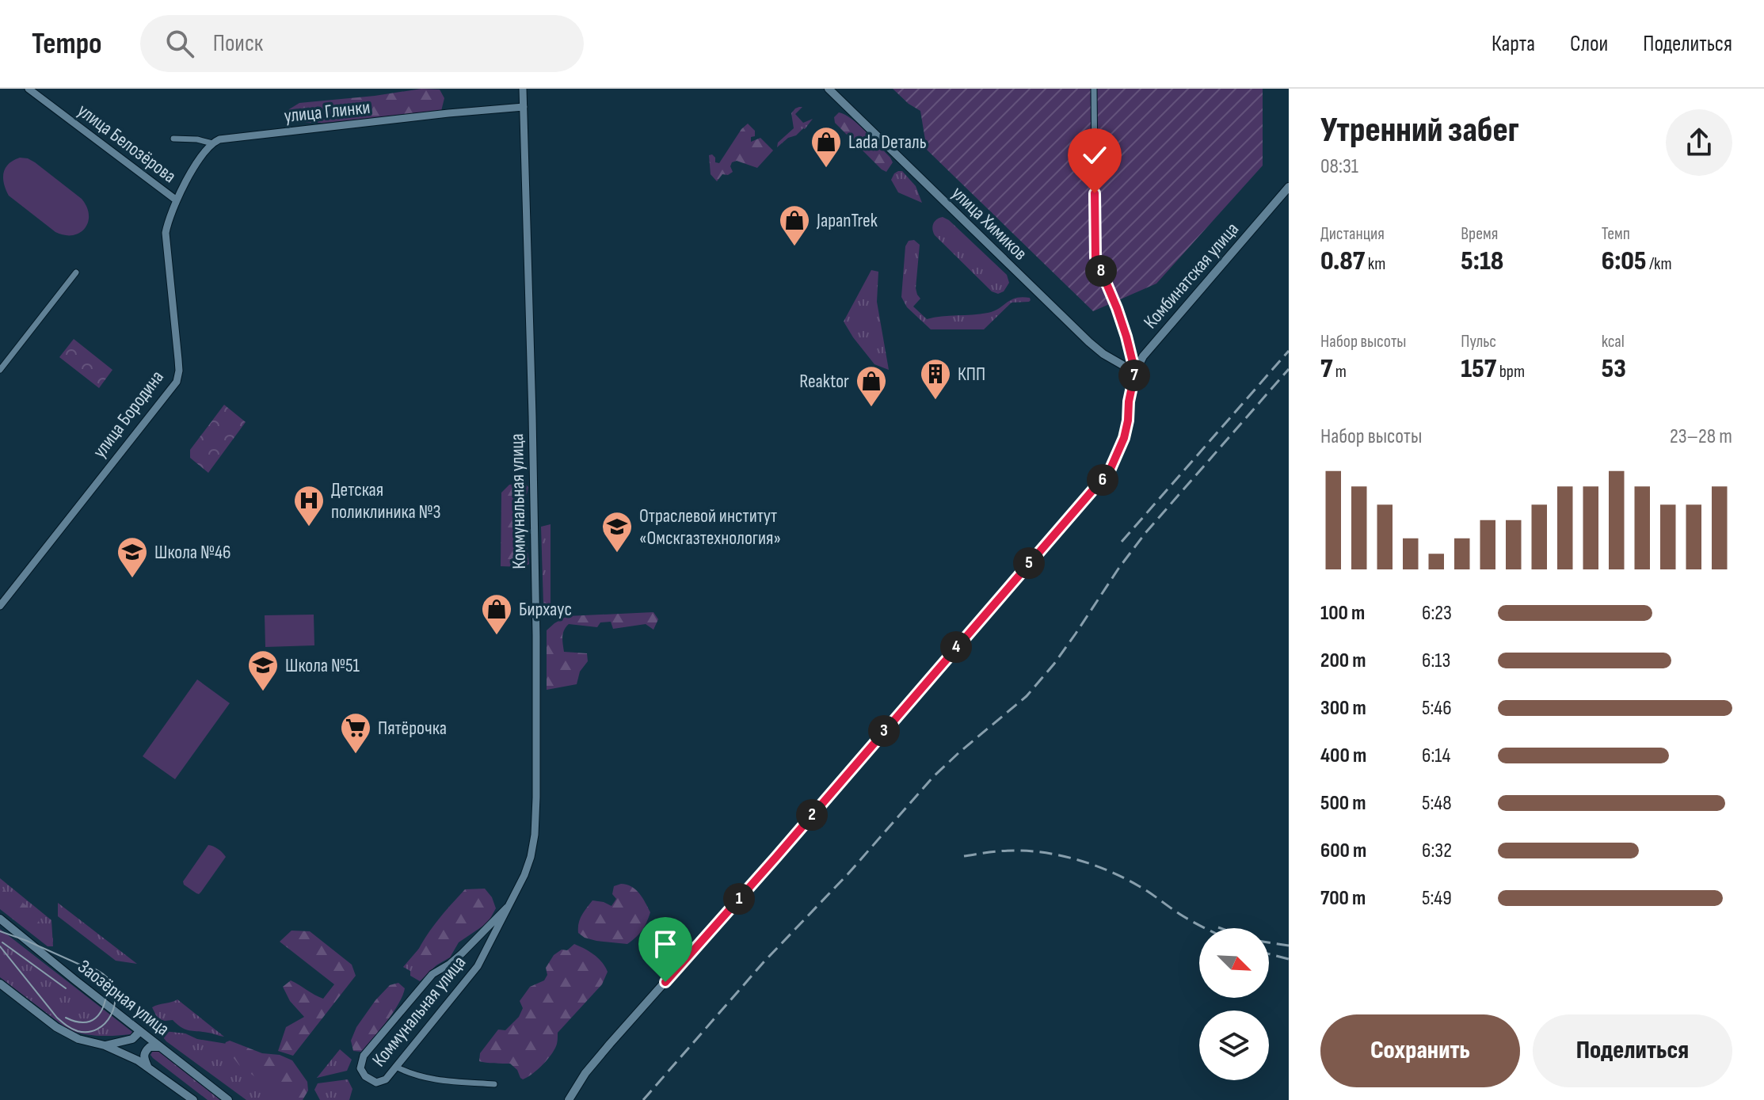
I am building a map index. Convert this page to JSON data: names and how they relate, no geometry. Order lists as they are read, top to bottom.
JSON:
{
  "streets": {
    "main road": ["улица Химиков", "Комбинатская улица", "Заозёрная улица"],
    "street": [
      "улица Глинки",
      "улица Белозёрова",
      "улица Бородина",
      "Коммунальная улица"
    ]
  },
  "crossings": [
    ["улица Глинки", "улица Бородина"],
    ["улица Глинки", "Коммунальная улица"],
    ["улица Белозёрова", "улица Бородина"],
    ["улица Химиков", "Комбинатская улица"]
  ],
  "places": {
    "shop": [
      "Lada Dеталь",
      "JapanTrek",
      "Reaktor",
      "Бирхаус"
    ],
    "building": ["КПП"],
    "hospital": ["Детская поликлиника №3"],
    "school or university": ["Отраслевой институт «Омскгазтехнология»", "Школа №46", "Школа №51"],
    "supermarket": ["Пятёрочка"]
  },
  "north": "bottom right",
  "page": {
    "header": "Tempo",
    "search": "Поиск",
    "nav": ["Карта", "Слои", "Поделиться"],
    "heading": ["Утренний забег", "08:31"],
    "stats": [
      ["Дистанция", "0.87 km"],
      ["Время", "5:18"],
      ["Темп", "6:05 /km"],
      ["Набор высоты", "7 m"],
      ["Пульс", "157 bpm"],
      ["kcal", "53"]
    ],
    "pins": [
      "8",
      "7",
      "6",
      "5",
      "4",
      "3",
      "2",
      "1"
    ],
    "chart": ["Набор высоты", "23–28 m"],
    "list": [
      {
        "name": "100 m",
        "note": "6:23"
      },
      {
        "name": "200 m",
        "note": "6:13"
      },
      {
        "name": "300 m",
        "note": "5:46"
      },
      {
        "name": "400 m",
        "note": "6:14"
      },
      {
        "name": "500 m",
        "note": "5:48"
      },
      {
        "name": "600 m",
        "note": "6:32"
      },
      {
        "name": "700 m",
        "note": "5:49"
      }
    ],
    "buttons": ["Сохранить", "Поделиться"]
  }
}
